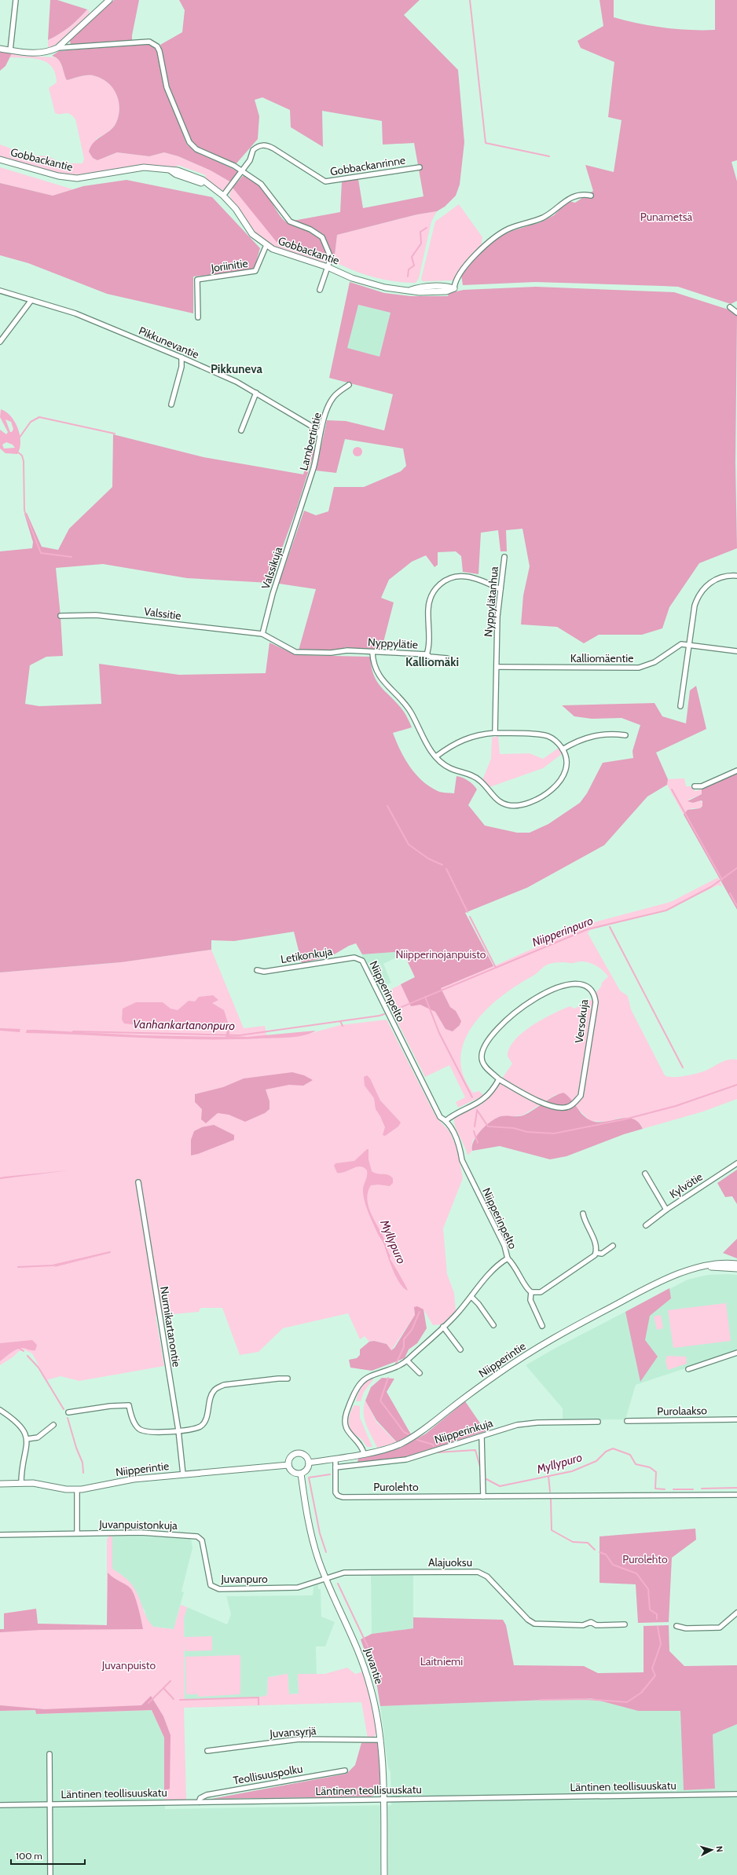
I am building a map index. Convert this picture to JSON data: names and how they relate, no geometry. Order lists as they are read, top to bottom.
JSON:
{
  "streets": {
    "street": [
      "Gobbackantie",
      "Gobbackanrinne",
      "Joriinitie",
      "Pikkunevantie",
      "Lambertintie",
      "Valssikuja",
      "Nyppylätanhua",
      "Valssitie",
      "Nyppylätie",
      "Kalliomäentie",
      "Letikonkuja",
      "Niipperinpelto",
      "Versokuja",
      "Kylvötie",
      "Nurmikartanontie",
      "Niipperintie",
      "Purolaakso",
      "Niipperinkuja",
      "Purolehto",
      "Juvanpuistonkuja",
      "Alajuoksu",
      "Juvanpuro",
      "Juvantie",
      "Juvansyrjä",
      "Teollisuuspolku",
      "Läntinen teollisuuskatu"
    ]
  },
  "crossings": [
    ["Gobbackantie", "Gobbackanrinne"],
    ["Gobbackantie", "Joriinitie"],
    ["Pikkunevantie", "Lambertintie"],
    ["Lambertintie", "Valssikuja"],
    ["Valssikuja", "Valssitie"],
    ["Valssikuja", "Nyppylätie"],
    ["Nyppylätanhua", "Nyppylätie"],
    ["Nyppylätanhua", "Kalliomäentie"],
    ["Valssitie", "Nyppylätie"],
    ["Letikonkuja", "Niipperinpelto"],
    ["Niipperinpelto", "Niipperintie"],
    ["Nurmikartanontie", "Niipperintie"],
    ["Niipperintie", "Purolehto"],
    ["Niipperintie", "Juvantie"],
    ["Niipperinkuja", "Purolehto"],
    ["Juvanpuistonkuja", "Juvanpuro"],
    ["Alajuoksu", "Juvanpuro"],
    ["Alajuoksu", "Juvantie"],
    ["Juvanpuro", "Juvantie"],
    ["Juvantie", "Juvansyrjä"],
    ["Juvantie", "Läntinen teollisuuskatu"],
    ["Teollisuuspolku", "Läntinen teollisuuskatu"]
  ],
  "districts": ["Pikkuneva", "Kalliomäki"],
  "water": ["Niipperinpuro", "Vanhankartanonpuro", "Myllypuro"],
  "parks": [
    "Punametsä",
    "Niipperinojanpuisto",
    "Purolehto",
    "Laitniemi",
    "Juvanpuisto"
  ],
  "scale_bar": "100 m",
  "north": "right"
}
